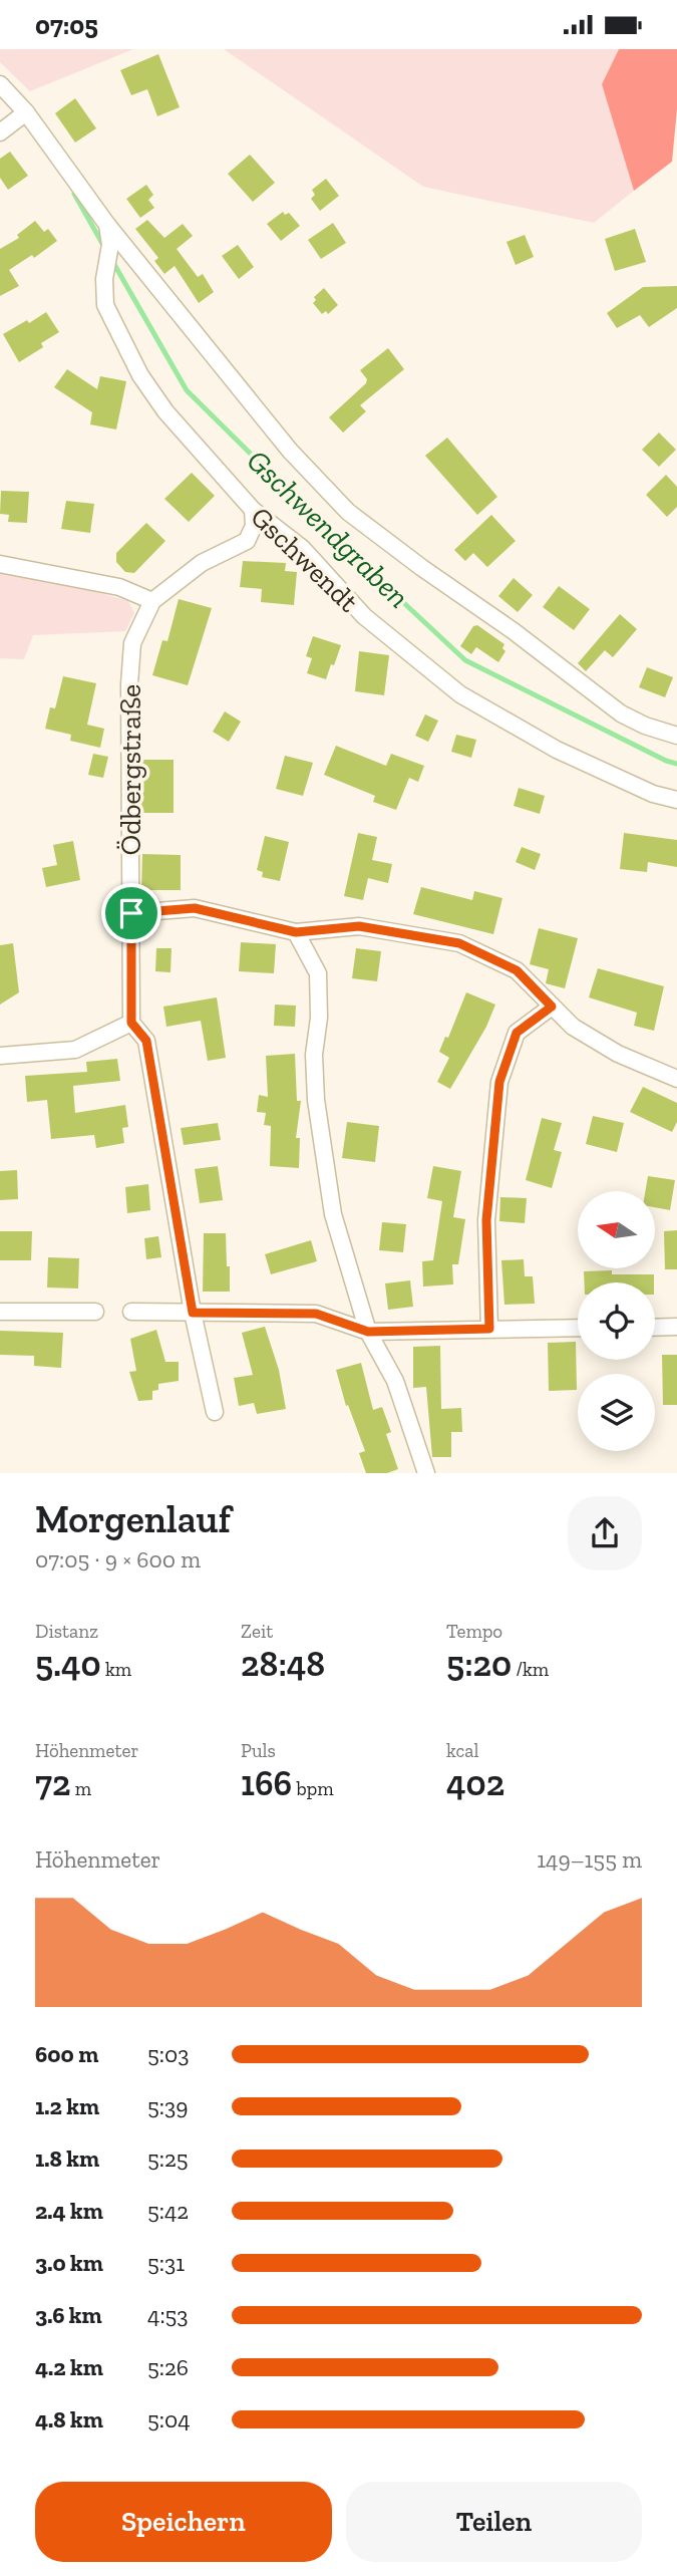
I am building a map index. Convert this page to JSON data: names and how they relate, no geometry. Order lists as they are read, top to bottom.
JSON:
{
  "streets": {
    "street": ["Gschwendt", "Ödbergstraße"]
  },
  "crossings": [
    ["Gschwendt", "Ödbergstraße"]
  ],
  "water": ["Gschwendgraben"],
  "north": "left",
  "page": {
    "status": "07:05",
    "heading": ["Morgenlauf", "07:05 · 9 × 600 m"],
    "stats": [
      ["Distanz", "5.40 km"],
      ["Zeit", "28:48"],
      ["Tempo", "5:20 /km"],
      ["Höhenmeter", "72 m"],
      ["Puls", "166 bpm"],
      ["kcal", "402"]
    ],
    "chart": ["Höhenmeter", "149–155 m"],
    "list": [
      {
        "name": "600 m",
        "note": "5:03"
      },
      {
        "name": "1.2 km",
        "note": "5:39"
      },
      {
        "name": "1.8 km",
        "note": "5:25"
      },
      {
        "name": "2.4 km",
        "note": "5:42"
      },
      {
        "name": "3.0 km",
        "note": "5:31"
      },
      {
        "name": "3.6 km",
        "note": "4:53"
      },
      {
        "name": "4.2 km",
        "note": "5:26"
      },
      {
        "name": "4.8 km",
        "note": "5:04"
      }
    ],
    "buttons": ["Speichern", "Teilen"]
  }
}
